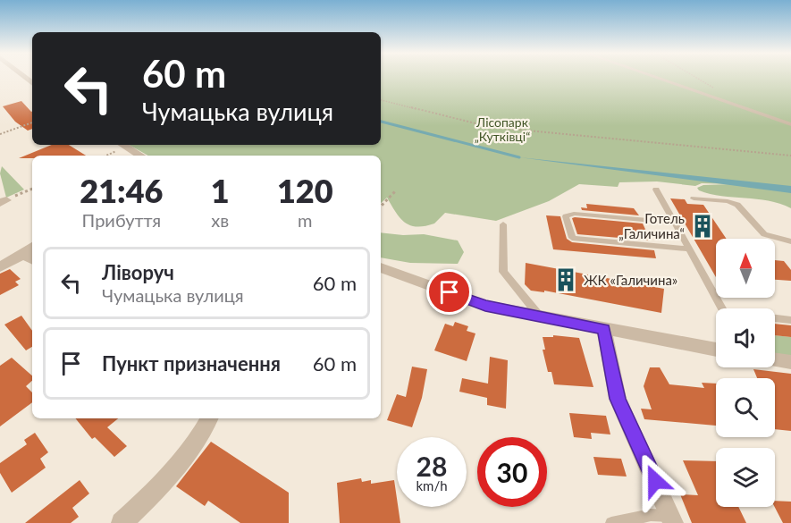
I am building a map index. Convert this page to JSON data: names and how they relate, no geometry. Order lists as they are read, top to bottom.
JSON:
{
  "parks": ["Лісопарк „Кутківці“"],
  "places": {
    "building": ["Готель „Галичина“", "ЖК «Галичина»"]
  },
  "north": "top",
  "page": {
    "turn": ["60 m", "Чумацька вулиця"],
    "eta": [
      "21:46",
      "Прибуття",
      "1",
      "хв",
      "120",
      "m"
    ],
    "list": [
      {
        "name": "Ліворуч",
        "note": "Чумацька вулиця",
        "value": "60 m"
      },
      {
        "name": "Пункт призначення",
        "value": "60 m"
      }
    ],
    "speed": "28 km/h",
    "limit": "30"
  }
}
